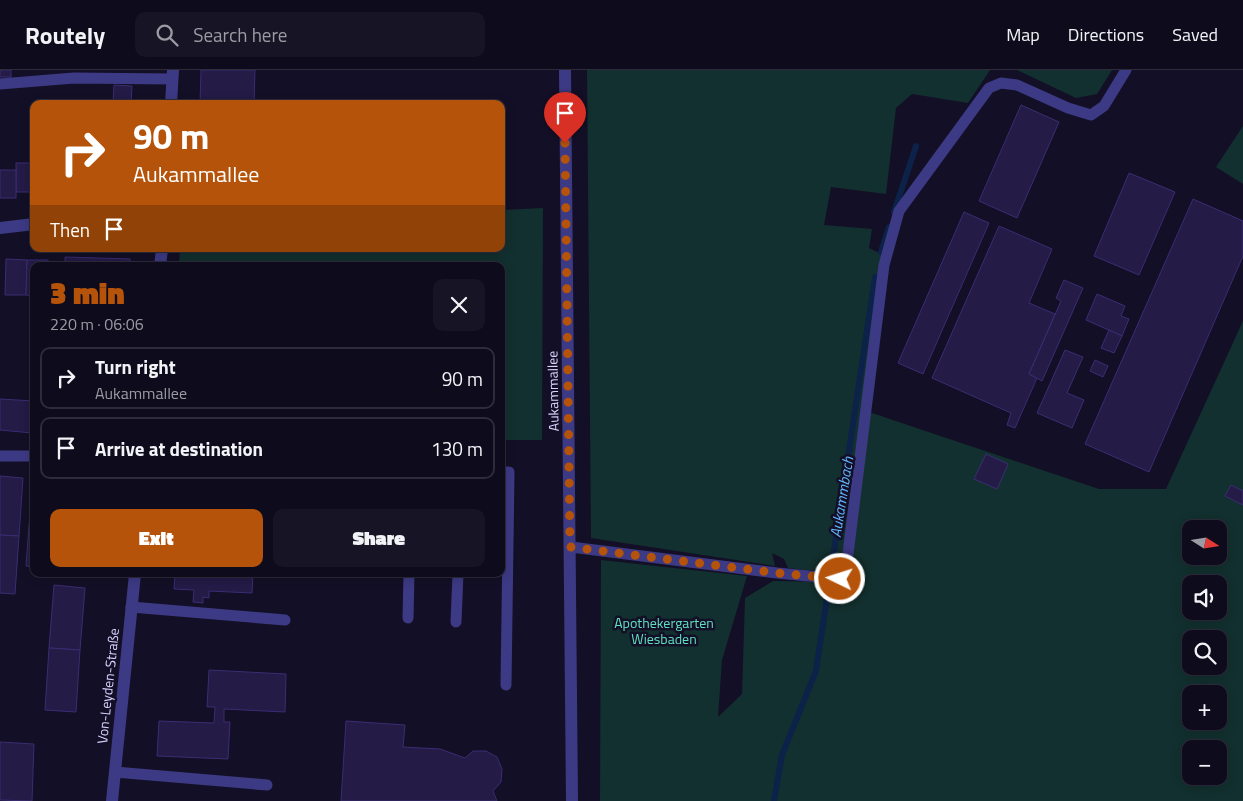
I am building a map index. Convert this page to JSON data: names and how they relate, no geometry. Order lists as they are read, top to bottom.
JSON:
{
  "streets": {
    "street": ["Aukammallee", "Von-Leyden-Straße"]
  },
  "water": ["Aukammbach"],
  "parks": ["Apothekergarten Wiesbaden"],
  "north": "right",
  "page": {
    "header": "Routely",
    "search": "Search here",
    "nav": ["Map", "Directions", "Saved"],
    "turn": ["90 m", "Aukammallee"],
    "then": "Then",
    "heading": ["3 min", "220 m · 06:06"],
    "list": [
      {
        "name": "Turn right",
        "note": "Aukammallee",
        "value": "90 m"
      },
      {
        "name": "Arrive at destination",
        "value": "130 m"
      }
    ],
    "buttons": ["Exit", "Share"],
    "map_buttons": ["+", "−"]
  }
}
